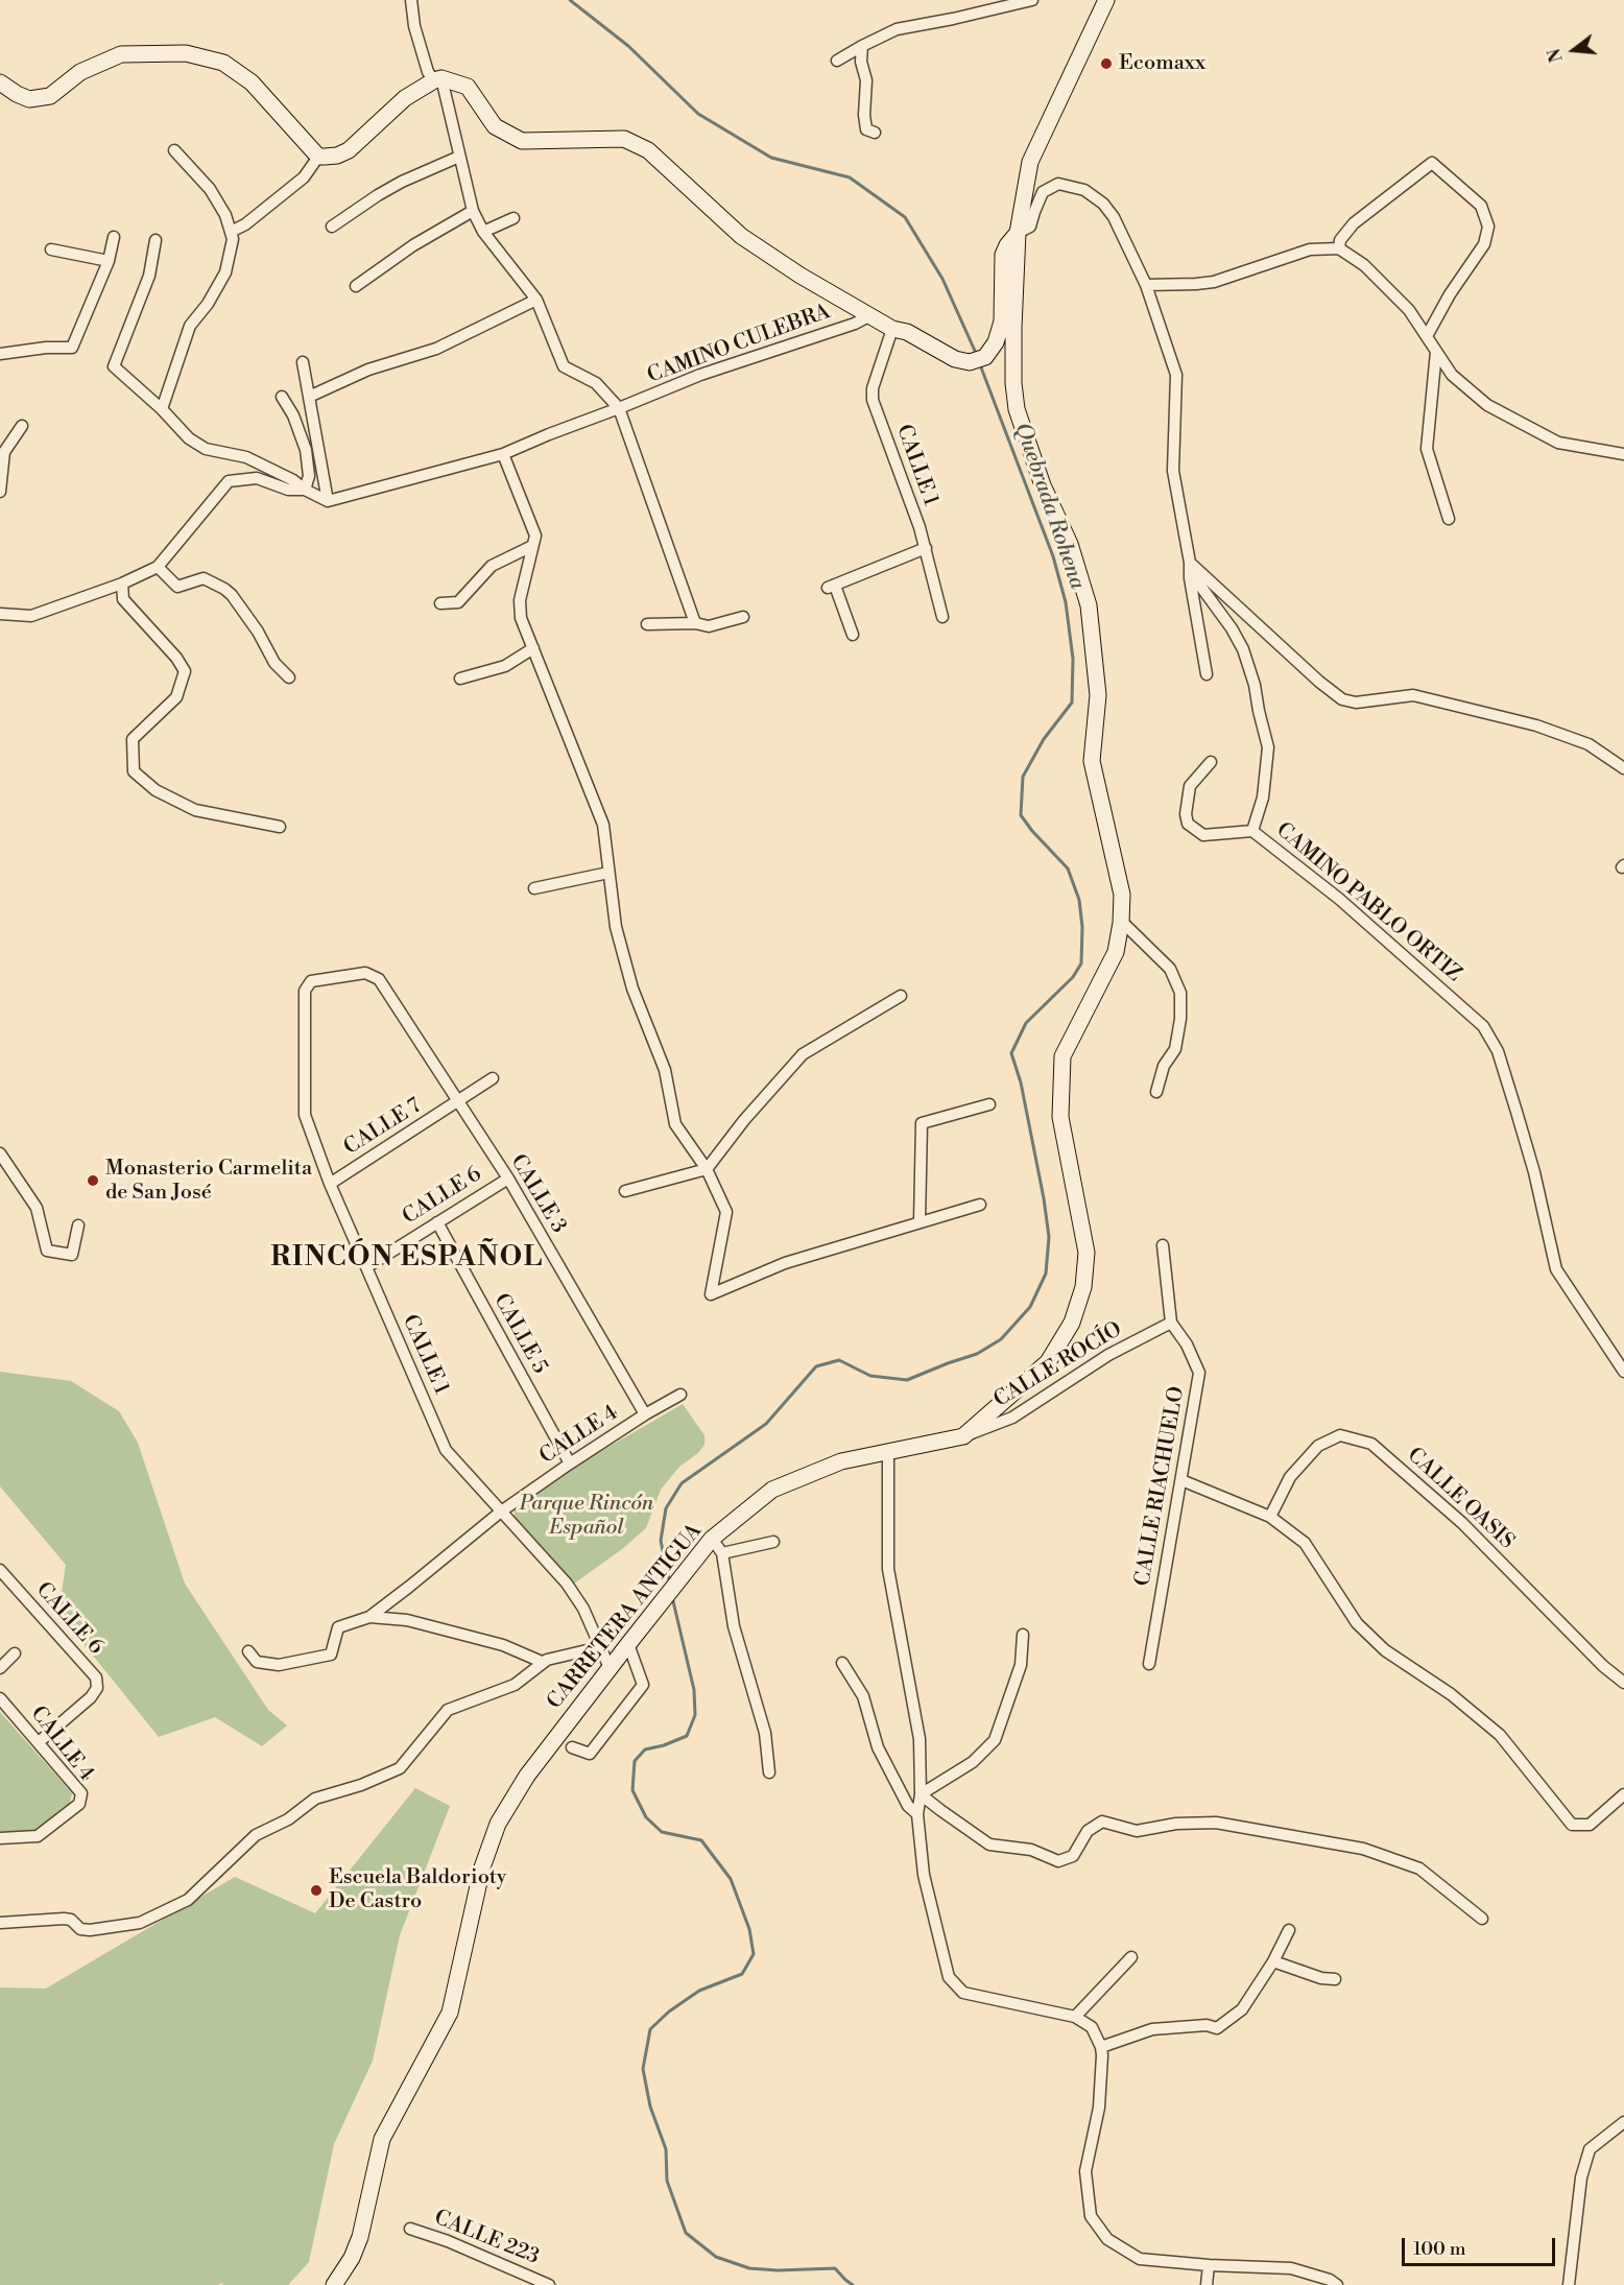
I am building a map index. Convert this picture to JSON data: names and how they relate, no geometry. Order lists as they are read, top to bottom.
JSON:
{
  "streets": {
    "street": [
      "CAMINO CULEBRA",
      "CALLE 1",
      "CAMINO PABLO ORTIZ",
      "CALLE 7",
      "CALLE 3",
      "CALLE 6",
      "CALLE 5",
      "CALLE ROCÍO",
      "CALLE 4",
      "CALLE RIACHUELO",
      "CALLE OASIS",
      "CARRETERA ANTIGUA",
      "CALLE 223"
    ]
  },
  "crossings": [
    ["CALLE 1", "CALLE 7"],
    ["CALLE 1", "CALLE 3"],
    ["CALLE 1", "CALLE 6"],
    ["CALLE 1", "CALLE 4"],
    ["CALLE 1", "CARRETERA ANTIGUA"],
    ["CALLE 7", "CALLE 3"],
    ["CALLE 3", "CALLE 6"],
    ["CALLE 3", "CALLE 4"],
    ["CALLE 6", "CALLE 5"],
    ["CALLE 6", "CALLE 4"],
    ["CALLE 5", "CALLE 4"],
    ["CALLE ROCÍO", "CALLE RIACHUELO"],
    ["CALLE ROCÍO", "CARRETERA ANTIGUA"]
  ],
  "districts": ["RINCÓN ESPAÑOL"],
  "water": ["Quebrada Rohena"],
  "parks": ["Parque Rincón Español"],
  "places": ["Ecomaxx", "Monasterio Carmelita de San José", "Escuela Baldorioty De Castro"],
  "scale_bar": "100 m",
  "north": "left"
}
